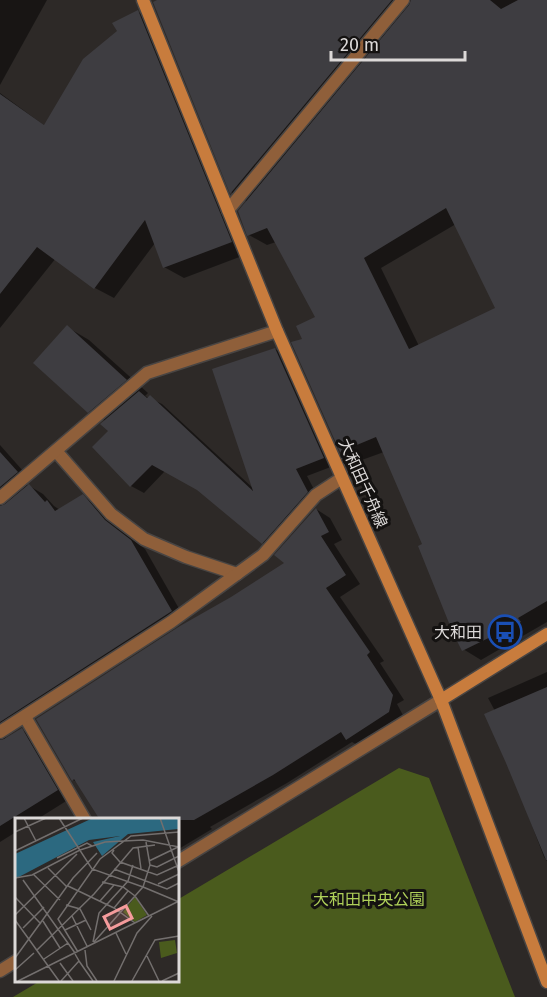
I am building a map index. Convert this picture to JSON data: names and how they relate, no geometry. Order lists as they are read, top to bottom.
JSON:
{
  "streets": {
    "main road": ["大和田千舟線"]
  },
  "parks": ["大和田中央公園"],
  "places": {
    "bus stop": ["大和田"]
  },
  "scale_bar": "20 m"
}
